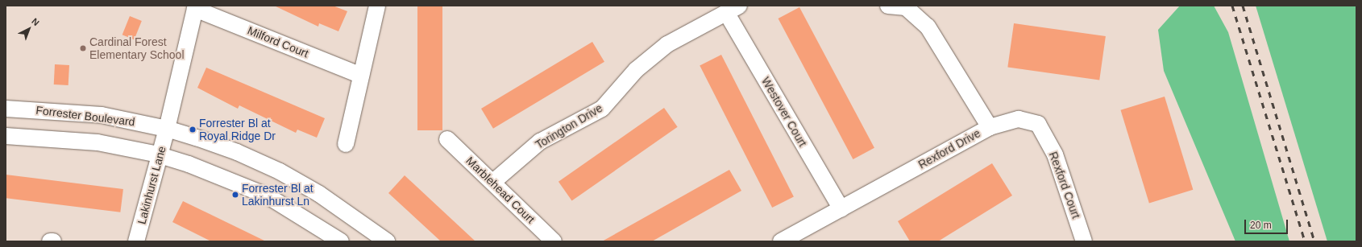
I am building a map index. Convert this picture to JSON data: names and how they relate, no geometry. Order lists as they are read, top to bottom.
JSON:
{
  "streets": {
    "street": [
      "Milford Court",
      "Westover Court",
      "Forrester Boulevard",
      "Torington Drive",
      "Rexford Drive",
      "Lakinhurst Lane",
      "Rexford Court",
      "Marblehead Court"
    ]
  },
  "crossings": [
    ["Milford Court", "Lakinhurst Lane"],
    ["Westover Court", "Torington Drive"],
    ["Westover Court", "Rexford Drive"],
    ["Forrester Boulevard", "Lakinhurst Lane"],
    ["Torington Drive", "Marblehead Court"],
    ["Rexford Drive", "Rexford Court"]
  ],
  "places": ["Cardinal Forest Elementary School", "Forrester Bl at Royal Ridge Dr", "Forrester Bl at Lakinhurst Ln"],
  "scale_bar": "20 m",
  "north": "top right"
}
